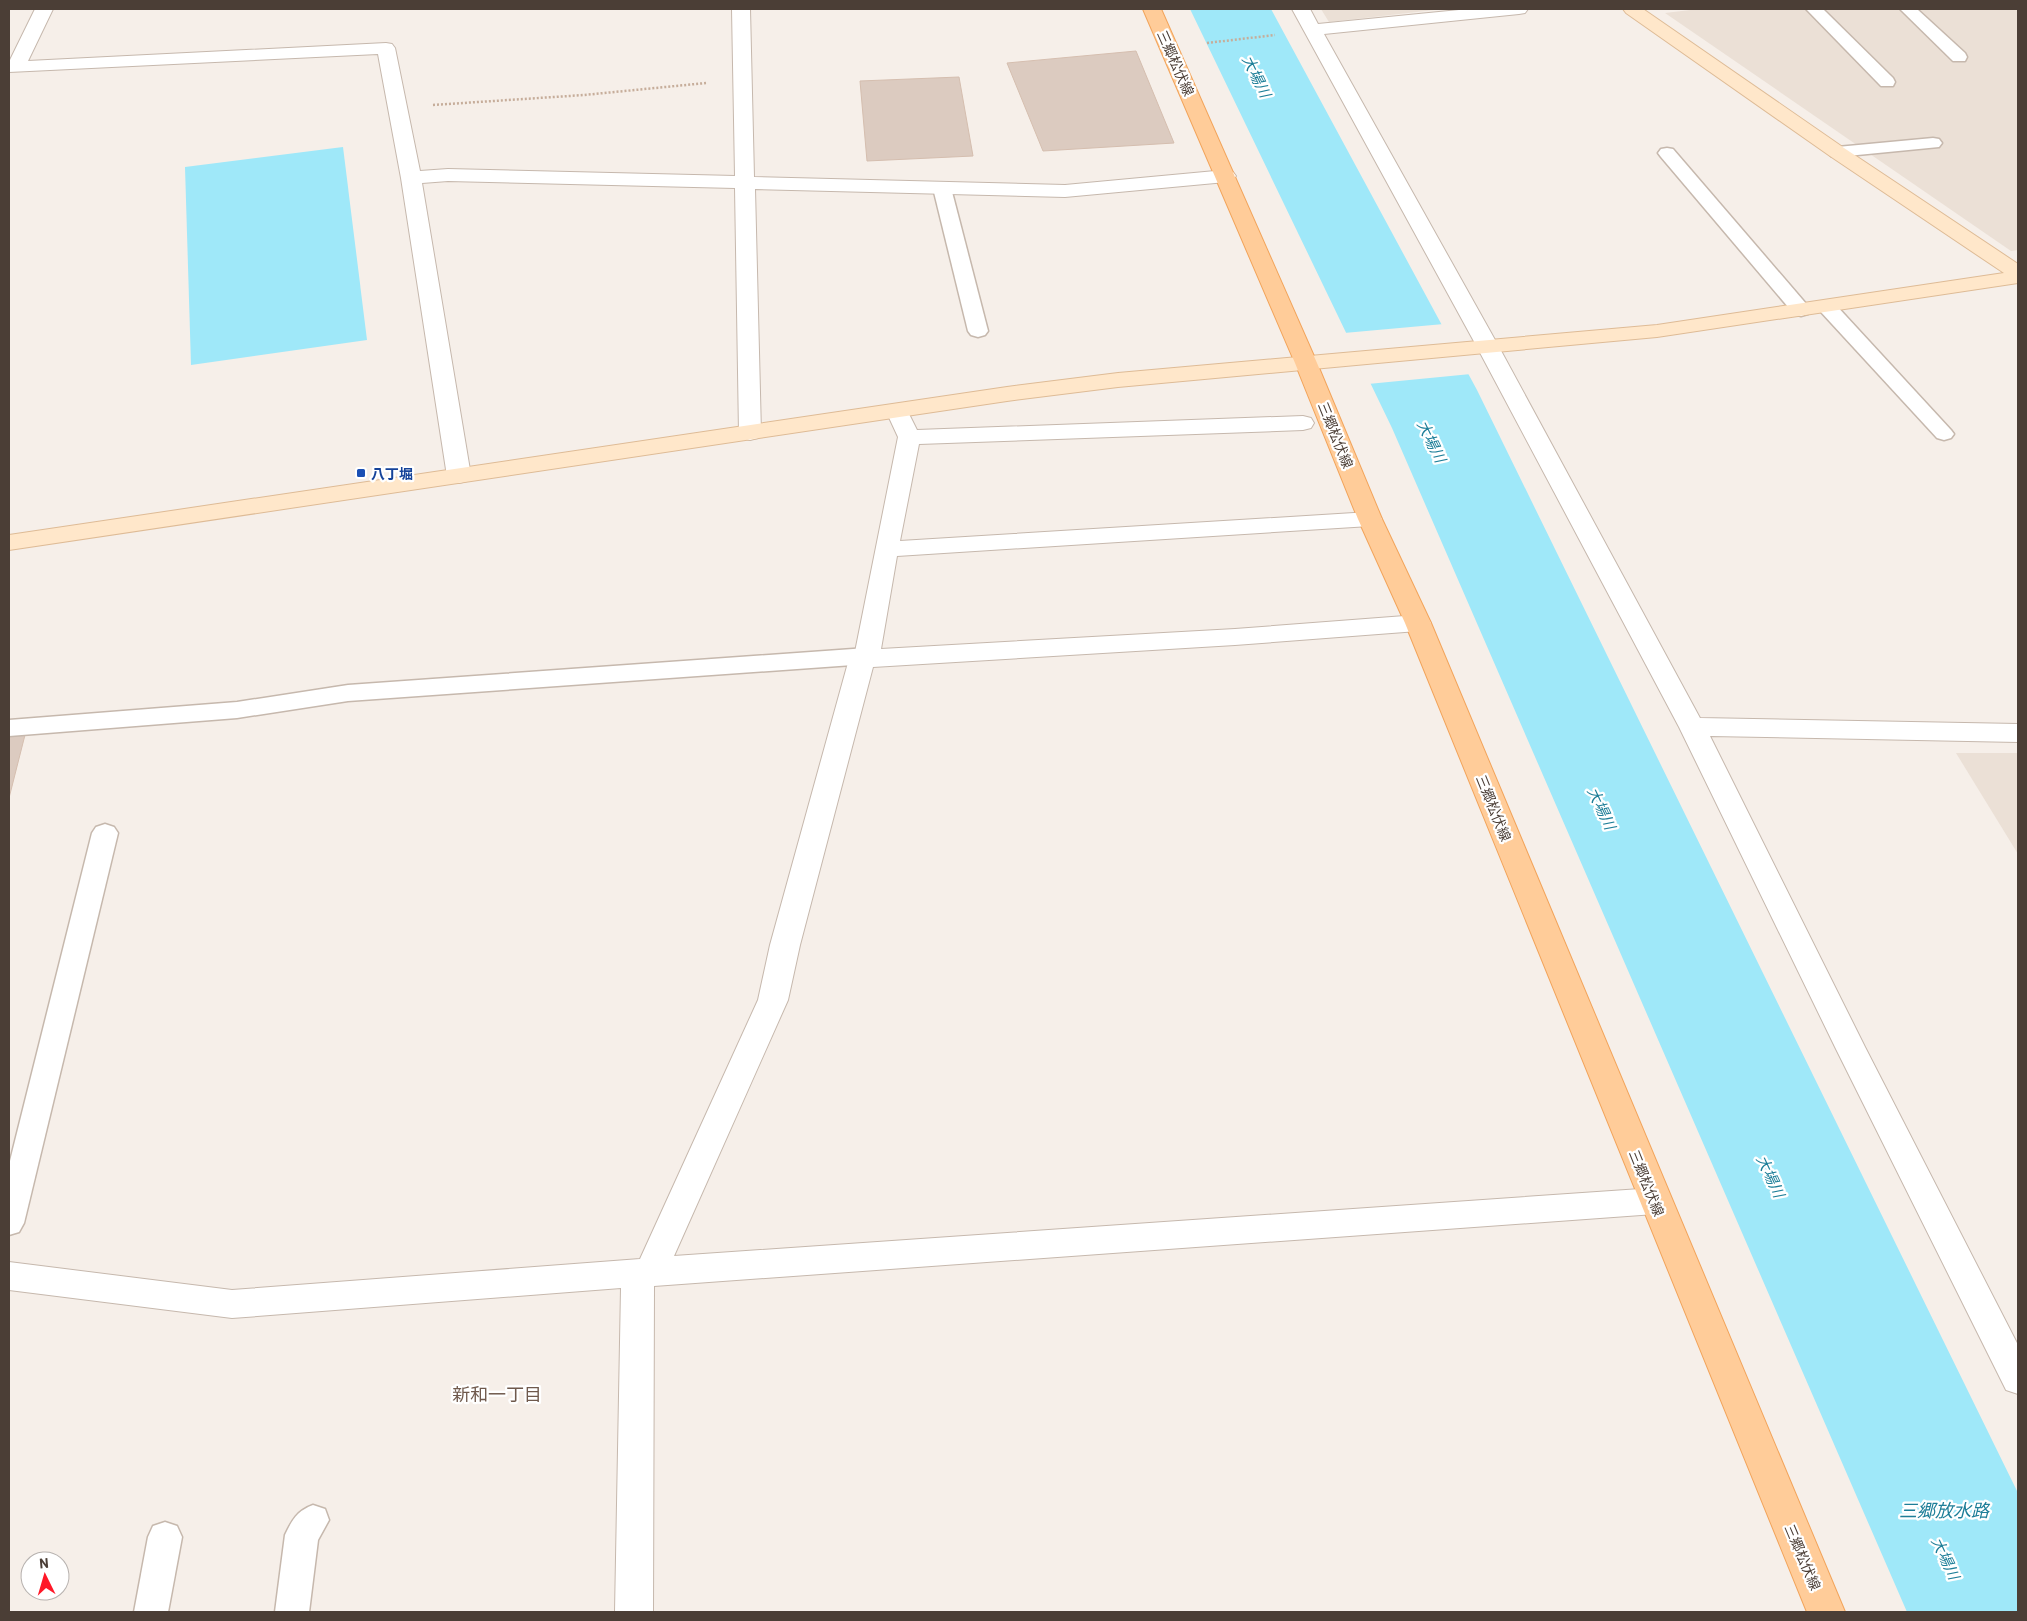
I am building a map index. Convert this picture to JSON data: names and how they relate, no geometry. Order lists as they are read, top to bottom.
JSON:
{
  "streets": {
    "main road": ["三郷松伏線"]
  },
  "districts": ["新和一丁目"],
  "water": ["大場川", "三郷放水路"],
  "places": {
    "transit": ["八丁堀"]
  },
  "north": "top"
}
